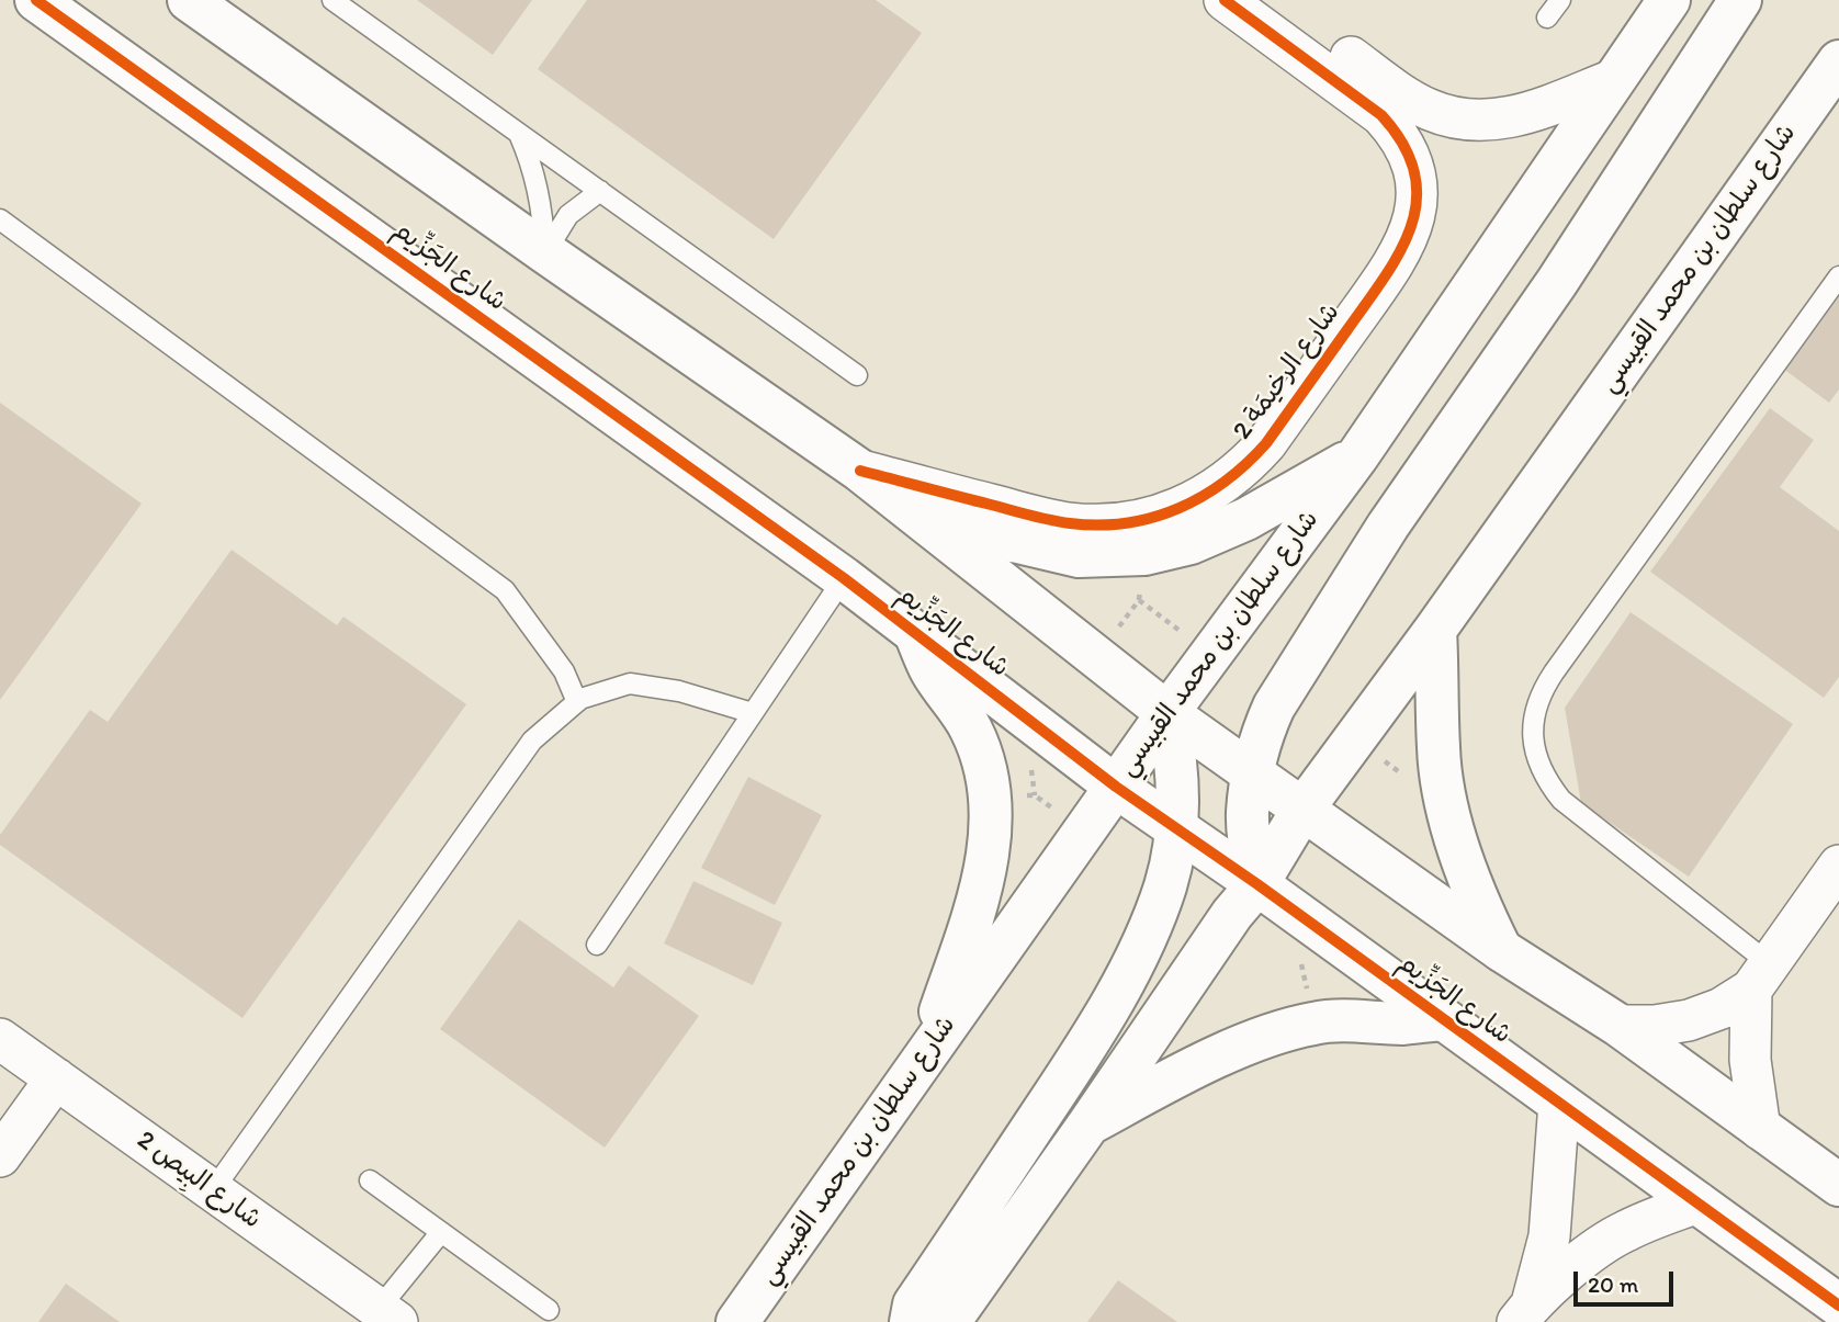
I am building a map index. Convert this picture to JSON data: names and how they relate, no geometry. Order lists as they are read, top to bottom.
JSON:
{
  "streets": {
    "main road": ["شارع سلطان بن محمد القبيسي", "شارع الجَزِّيم"],
    "street": ["شارع الرخيمَة 2", "شارع البِيص 2"]
  },
  "crossings": [
    ["شارع سلطان بن محمد القبيسي", "شارع الجَزِّيم"]
  ],
  "scale_bar": "20 m"
}
